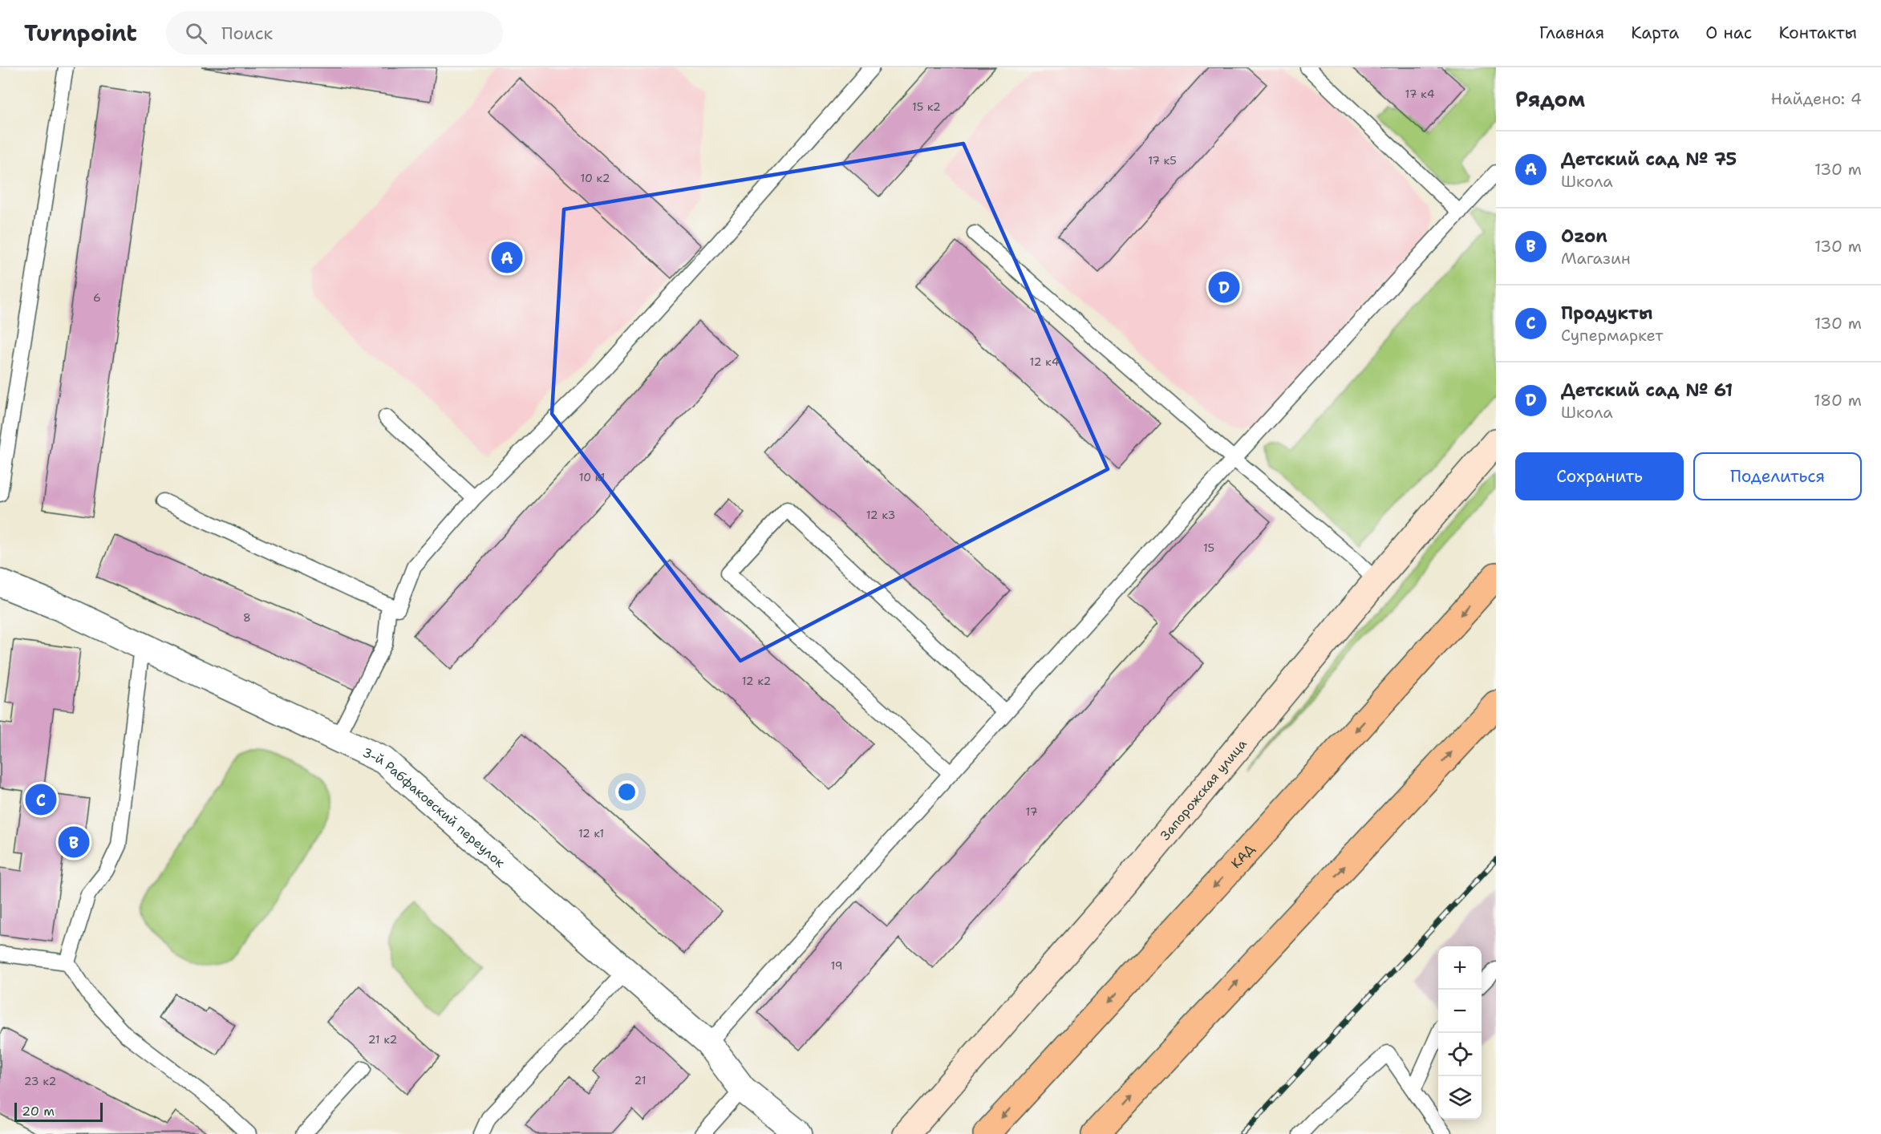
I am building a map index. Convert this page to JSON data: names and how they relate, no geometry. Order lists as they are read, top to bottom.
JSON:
{
  "streets": {
    "highway": ["КАД"],
    "street": ["Запорожская улица", "3-й Рабфаковский переулок"]
  },
  "house_numbers": [
    "17 к4",
    "15 к2",
    "17 к5",
    "10 к2",
    "6",
    "12 к4",
    "10 к1",
    "12 к3",
    "15",
    "8",
    "12 к2",
    "17",
    "12 к1",
    "19",
    "21 к2",
    "21",
    "23 к2"
  ],
  "scale_bar": "20 m",
  "page": {
    "header": "Turnpoint",
    "search": "Поиск",
    "nav": [
      "Главная",
      "Карта",
      "О нас",
      "Контакты"
    ],
    "heading": ["Рядом", "Найдено: 4"],
    "list": [
      {
        "mark": "A",
        "name": "Детский сад № 75",
        "note": "Школа",
        "value": "130 m"
      },
      {
        "mark": "B",
        "name": "Ozon",
        "note": "Магазин",
        "value": "130 m"
      },
      {
        "mark": "C",
        "name": "Продукты",
        "note": "Супермаркет",
        "value": "130 m"
      },
      {
        "mark": "D",
        "name": "Детский сад № 61",
        "note": "Школа",
        "value": "180 m"
      }
    ],
    "pins": [
      "A",
      "D",
      "C",
      "B"
    ],
    "buttons": ["Сохранить", "Поделиться"],
    "map_buttons": ["+", "−"],
    "scale": "20 m"
  }
}
